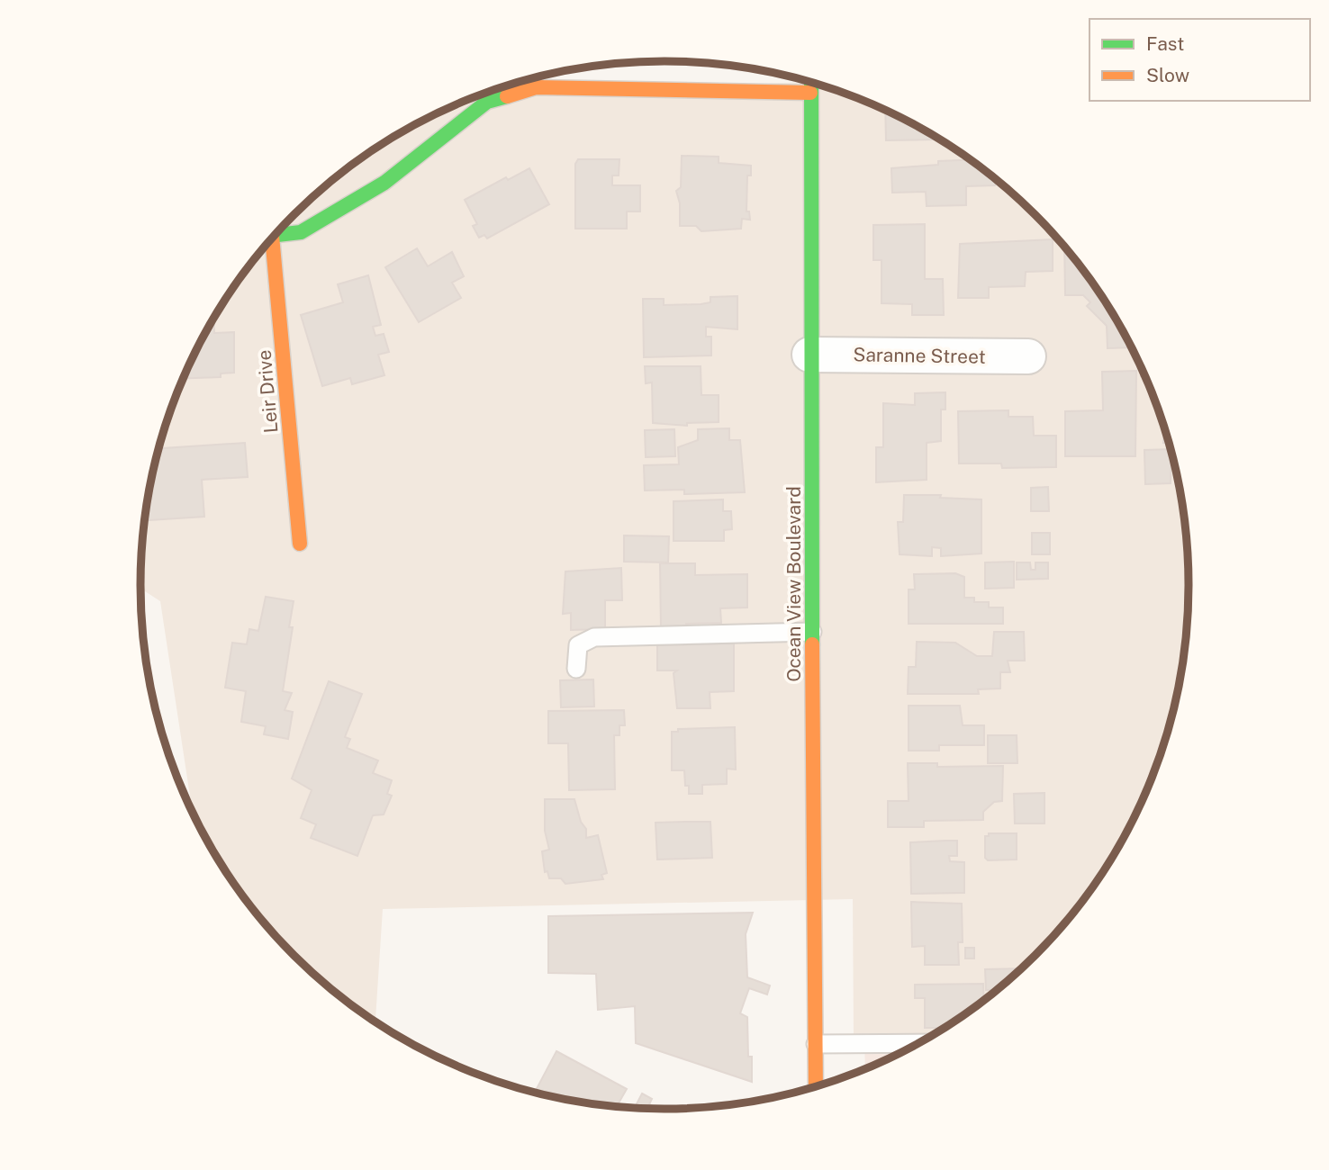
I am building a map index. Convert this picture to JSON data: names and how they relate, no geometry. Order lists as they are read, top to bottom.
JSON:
{
  "streets": {
    "street": ["Saranne Street", "Leir Drive", "Ocean View Boulevard"]
  },
  "crossings": [
    ["Saranne Street", "Ocean View Boulevard"]
  ],
  "legend": ["Fast", "Slow"]
}
